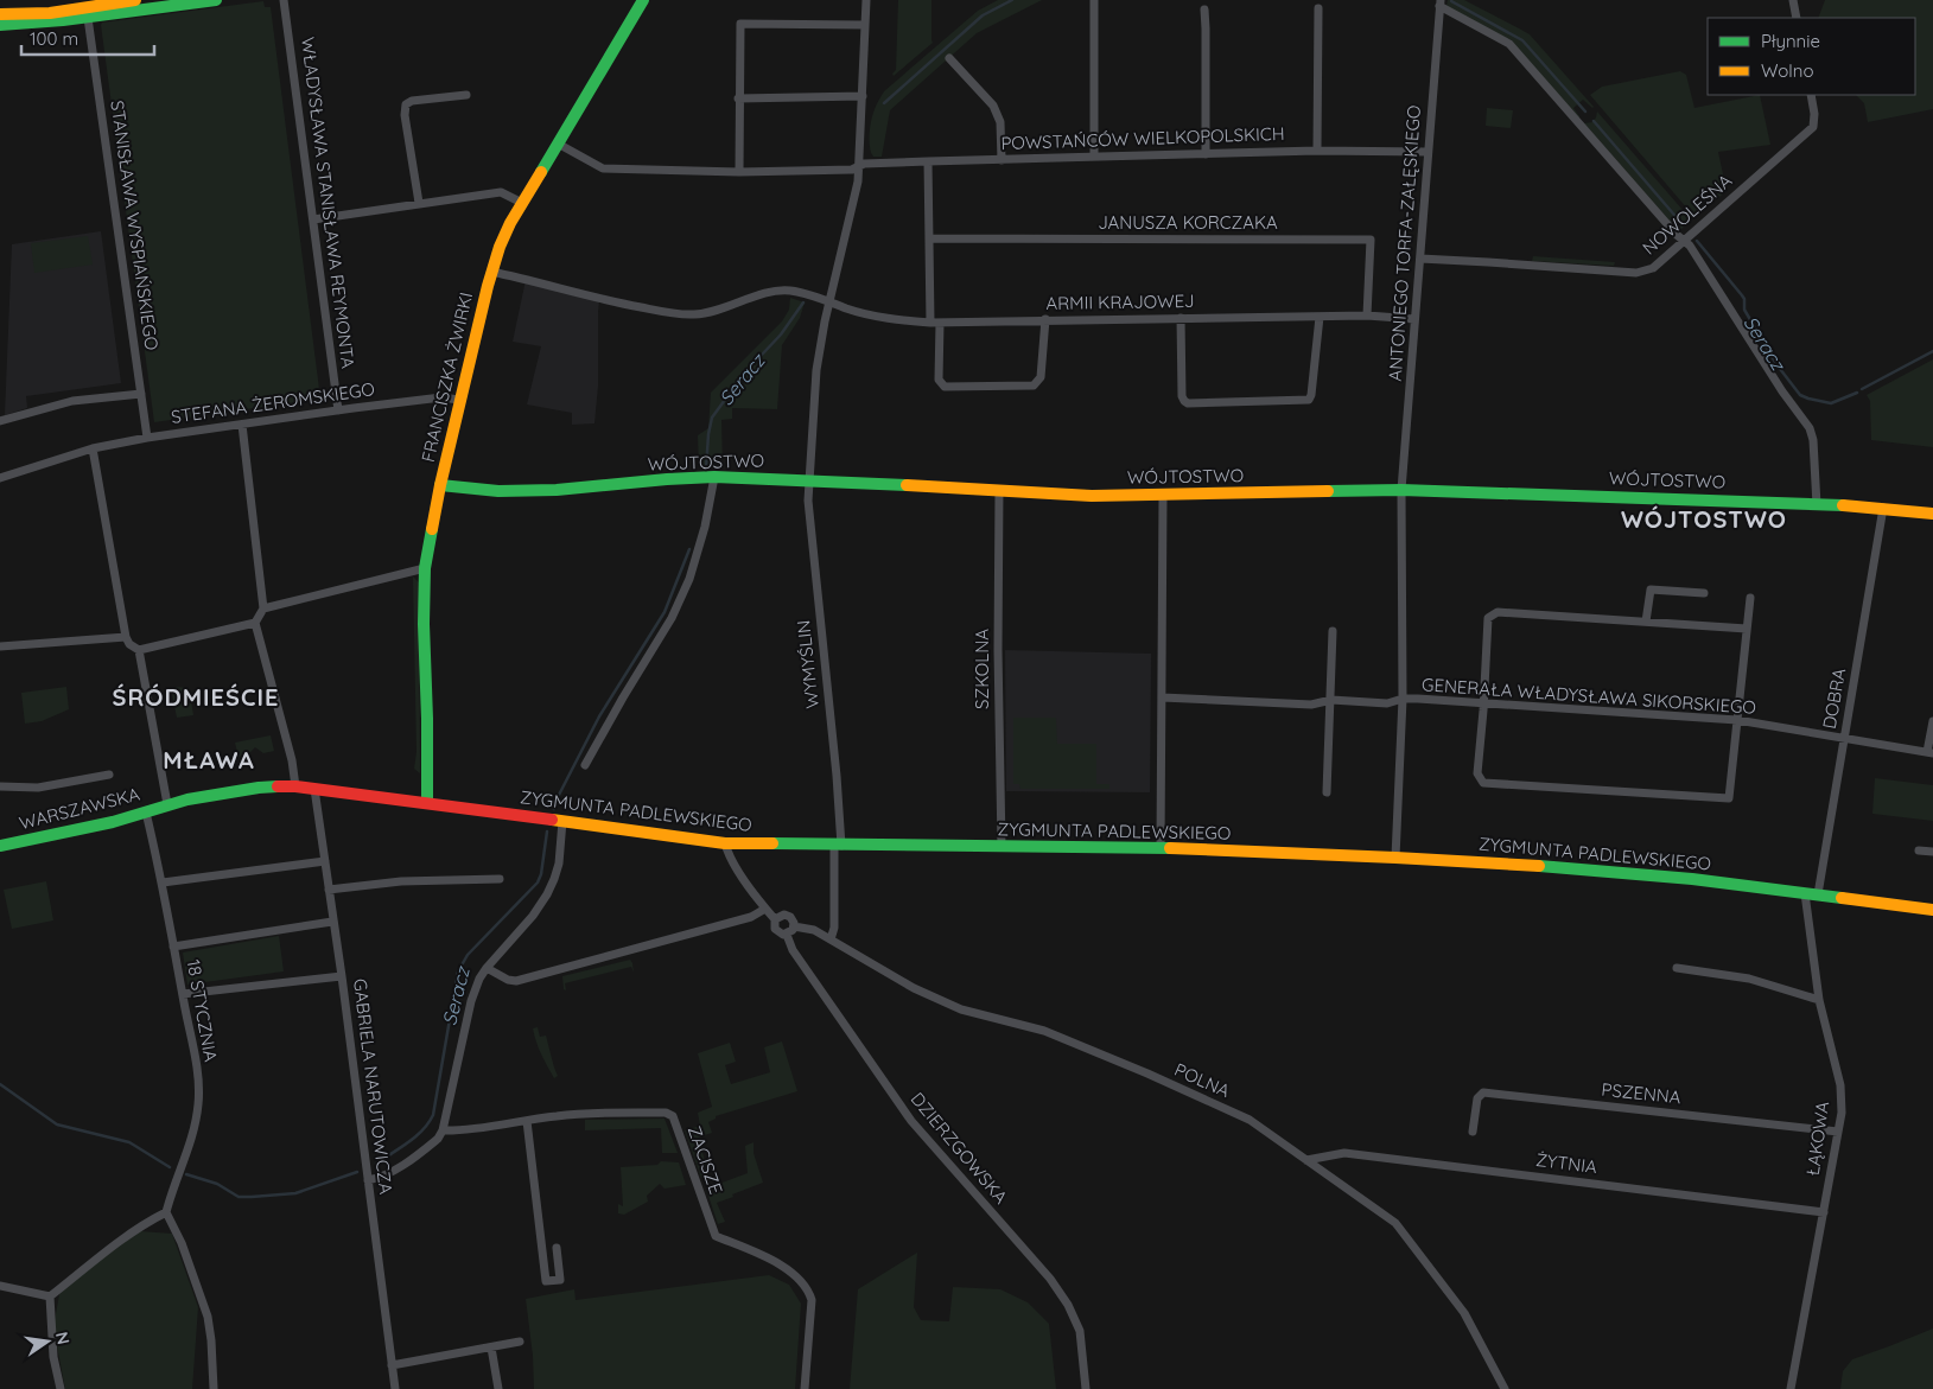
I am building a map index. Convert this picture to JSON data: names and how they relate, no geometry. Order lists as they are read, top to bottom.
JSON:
{
  "streets": {
    "street": [
      "POWSTAŃCÓW WIELKOPOLSKICH",
      "WŁADYSŁAWA STANISŁAWA REYMONTA",
      "NOWOLEŚNA",
      "JANUSZA KORCZAKA",
      "STANISŁAWA WYSPIAŃSKIEGO",
      "ANTONIEGO TORFA-ZAŁĘSKIEGO",
      "ARMII KRAJOWEJ",
      "FRANCISZKA ŻWIRKI",
      "STEFANA ŻEROMSKIEGO",
      "WÓJTOSTWO",
      "WYMYŚLIN",
      "SZKOLNA",
      "GENERAŁA WŁADYSŁAWA SIKORSKIEGO",
      "DOBRA",
      "WARSZAWSKA",
      "ZYGMUNTA PADLEWSKIEGO",
      "18 STYCZNIA",
      "POLNA",
      "GABRIELA NARUTOWICZA",
      "PSZENNA",
      "ŁĄKOWA",
      "DZIERZGOWSKA",
      "ZACISZE",
      "ŻYTNIA"
    ]
  },
  "crossings": [
    ["POWSTAŃCÓW WIELKOPOLSKICH", "ANTONIEGO TORFA-ZAŁĘSKIEGO"],
    ["POWSTAŃCÓW WIELKOPOLSKICH", "FRANCISZKA ŻWIRKI"],
    ["POWSTAŃCÓW WIELKOPOLSKICH", "WYMYŚLIN"],
    ["WŁADYSŁAWA STANISŁAWA REYMONTA", "STEFANA ŻEROMSKIEGO"],
    ["NOWOLEŚNA", "ANTONIEGO TORFA-ZAŁĘSKIEGO"],
    ["JANUSZA KORCZAKA", "ARMII KRAJOWEJ"],
    ["STANISŁAWA WYSPIAŃSKIEGO", "STEFANA ŻEROMSKIEGO"],
    ["ANTONIEGO TORFA-ZAŁĘSKIEGO", "ARMII KRAJOWEJ"],
    ["ANTONIEGO TORFA-ZAŁĘSKIEGO", "WÓJTOSTWO"],
    ["ANTONIEGO TORFA-ZAŁĘSKIEGO", "GENERAŁA WŁADYSŁAWA SIKORSKIEGO"],
    ["ANTONIEGO TORFA-ZAŁĘSKIEGO", "ZYGMUNTA PADLEWSKIEGO"],
    ["ARMII KRAJOWEJ", "FRANCISZKA ŻWIRKI"],
    ["ARMII KRAJOWEJ", "WYMYŚLIN"],
    ["FRANCISZKA ŻWIRKI", "STEFANA ŻEROMSKIEGO"],
    ["FRANCISZKA ŻWIRKI", "WÓJTOSTWO"],
    ["FRANCISZKA ŻWIRKI", "ZYGMUNTA PADLEWSKIEGO"],
    ["WÓJTOSTWO", "WYMYŚLIN"],
    ["WÓJTOSTWO", "SZKOLNA"],
    ["WÓJTOSTWO", "DOBRA"],
    ["WYMYŚLIN", "ZYGMUNTA PADLEWSKIEGO"],
    ["WYMYŚLIN", "POLNA"],
    ["SZKOLNA", "ZYGMUNTA PADLEWSKIEGO"],
    ["GENERAŁA WŁADYSŁAWA SIKORSKIEGO", "DOBRA"],
    ["DOBRA", "ZYGMUNTA PADLEWSKIEGO"],
    ["DOBRA", "ŁĄKOWA"],
    ["WARSZAWSKA", "ZYGMUNTA PADLEWSKIEGO"],
    ["WARSZAWSKA", "18 STYCZNIA"],
    ["ZYGMUNTA PADLEWSKIEGO", "GABRIELA NARUTOWICZA"],
    ["ZYGMUNTA PADLEWSKIEGO", "ŁĄKOWA"],
    ["ZYGMUNTA PADLEWSKIEGO", "DZIERZGOWSKA"],
    ["POLNA", "DZIERZGOWSKA"],
    ["POLNA", "ŻYTNIA"],
    ["PSZENNA", "ŁĄKOWA"],
    ["ŁĄKOWA", "ŻYTNIA"]
  ],
  "districts": ["WÓJTOSTWO", "ŚRÓDMIEŚCIE", "MŁAWA"],
  "water": ["Seracz"],
  "legend": ["Płynnie", "Wolno"],
  "scale_bar": "100 m",
  "north": "right"
}
